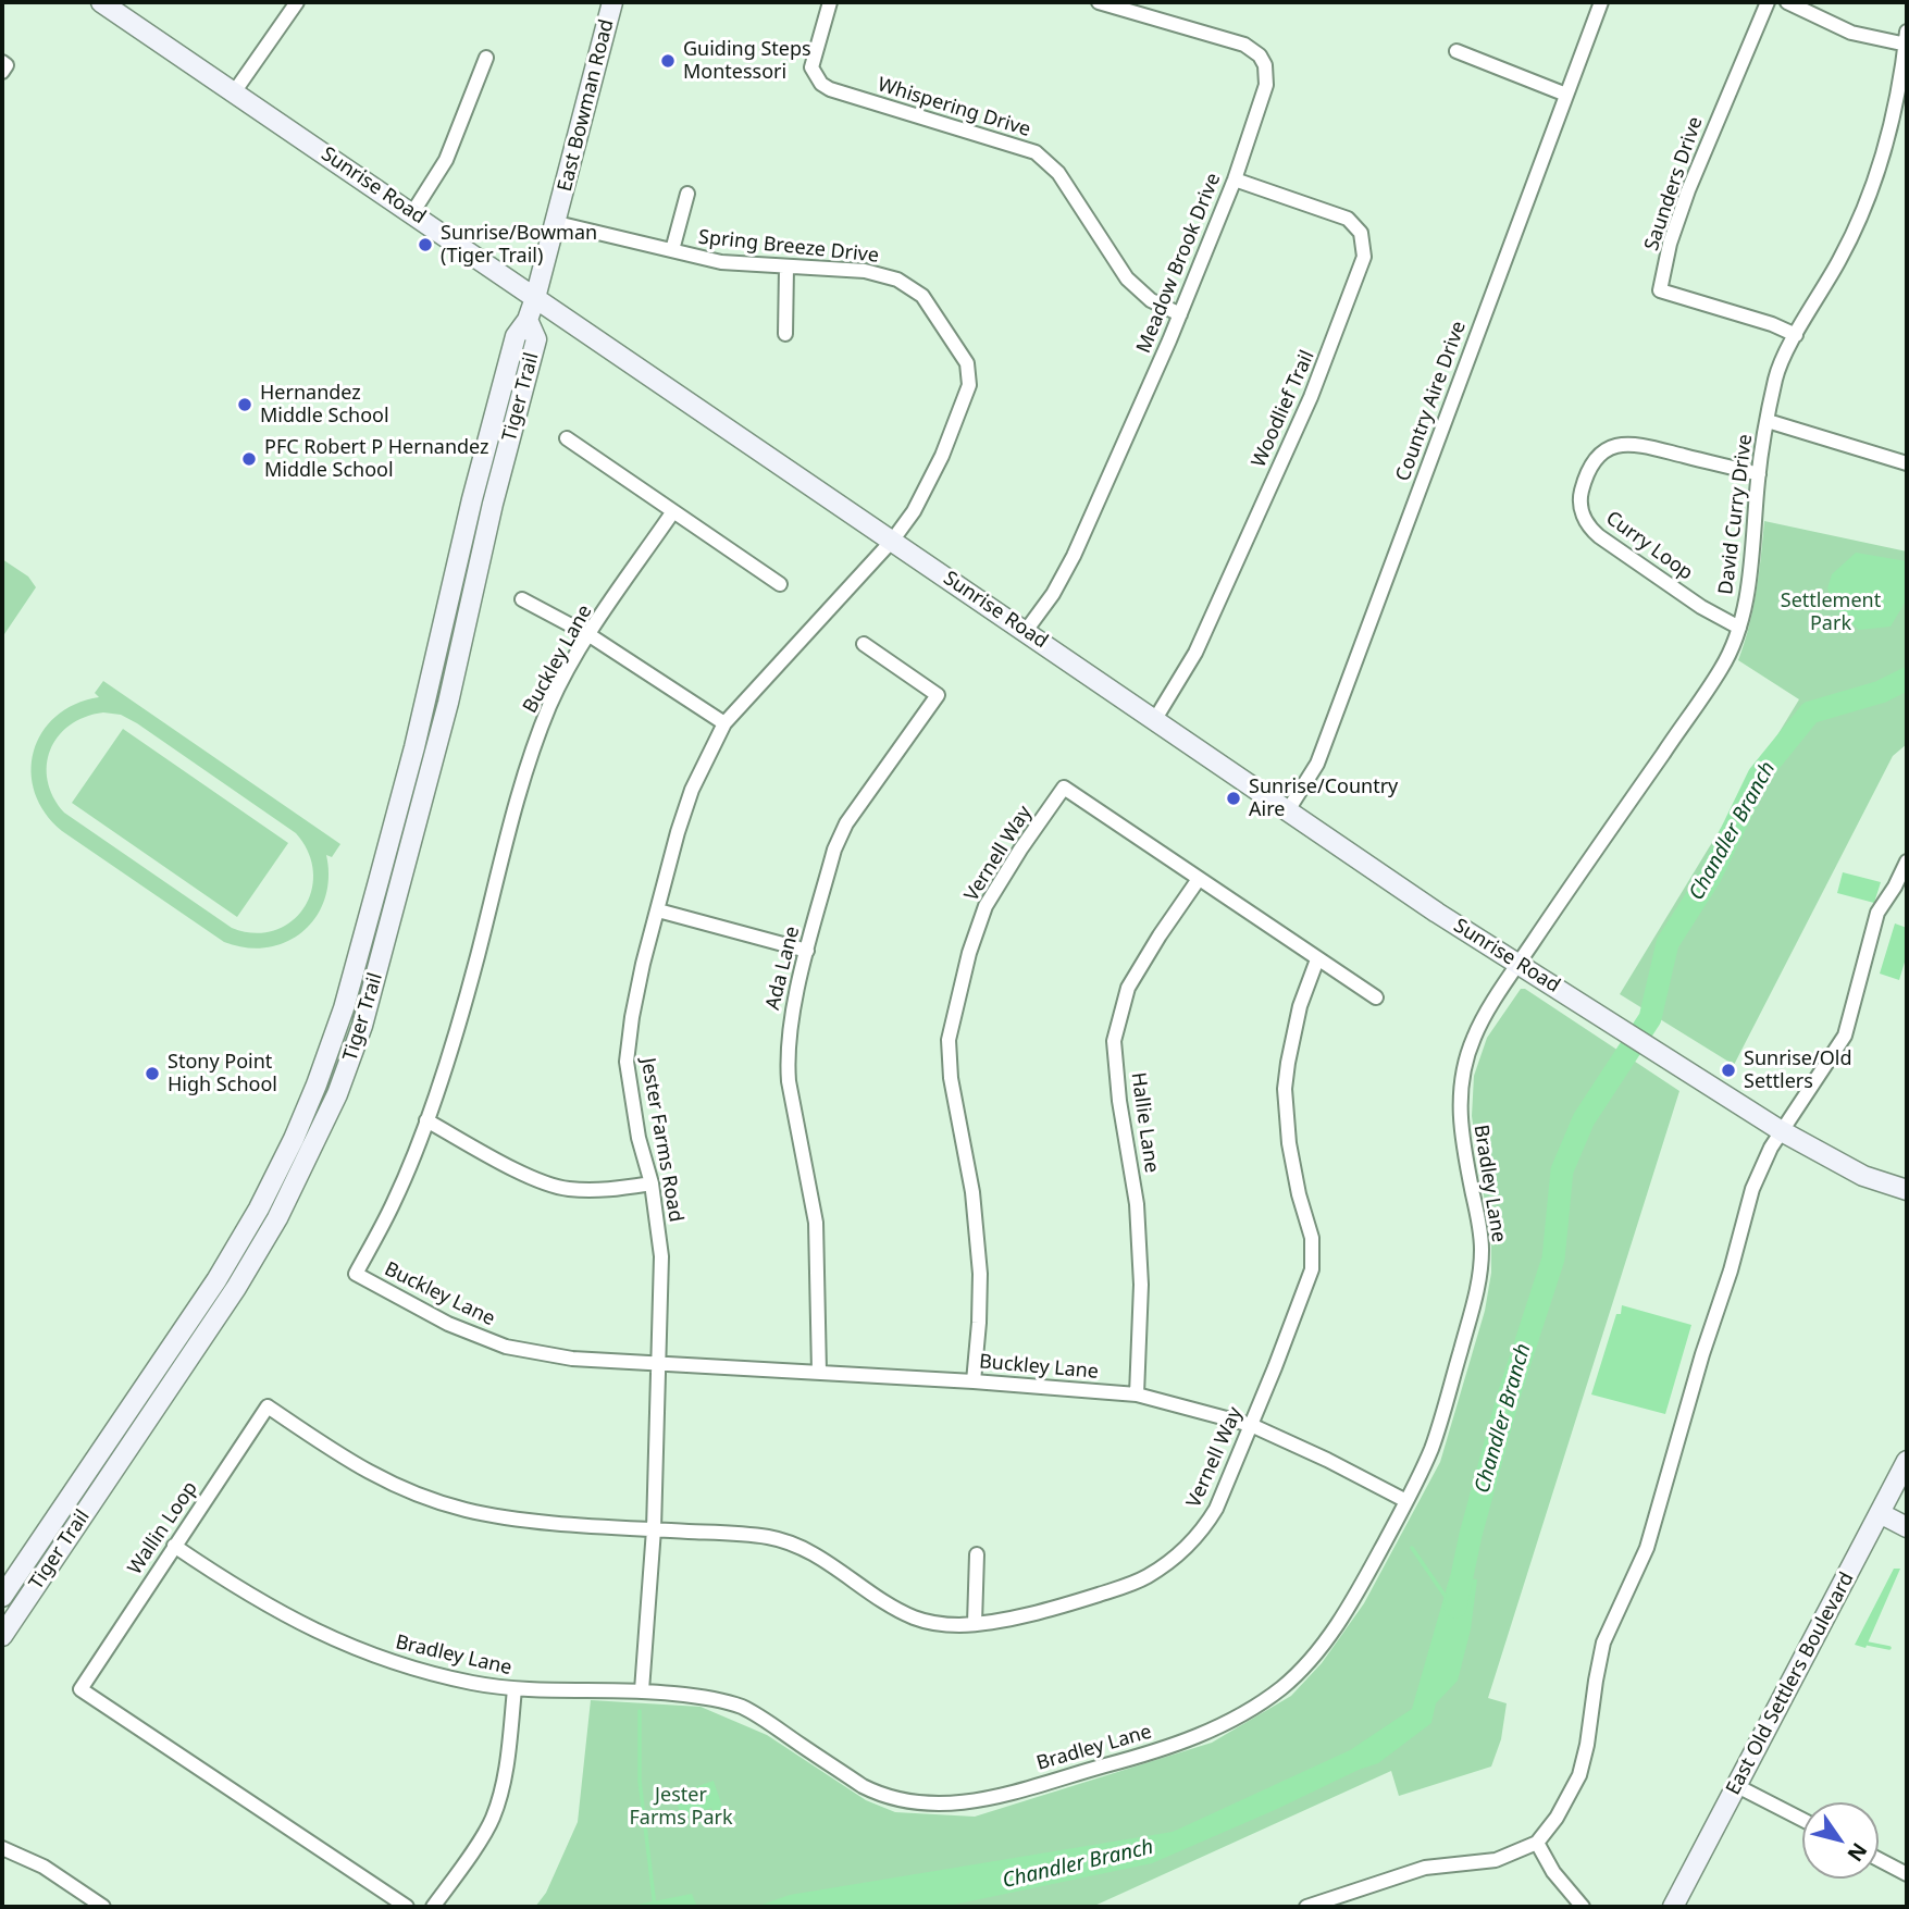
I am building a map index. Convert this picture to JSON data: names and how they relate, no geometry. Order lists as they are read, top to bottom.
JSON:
{
  "streets": {
    "street": [
      "East Bowman Road",
      "Whispering Drive",
      "Saunders Drive",
      "Sunrise Road",
      "Spring Breeze Drive",
      "Meadow Brook Drive",
      "Tiger Trail",
      "Country Aire Drive",
      "Woodlief Trail",
      "David Curry Drive",
      "Curry Loop",
      "Buckley Lane",
      "Vernell Way",
      "Ada Lane",
      "Hallie Lane",
      "Jester Farms Road",
      "Bradley Lane",
      "Wallin Loop",
      "East Old Settlers Boulevard"
    ]
  },
  "crossings": [
    ["East Bowman Road", "Sunrise Road"],
    ["East Bowman Road", "Spring Breeze Drive"],
    ["East Bowman Road", "Tiger Trail"],
    ["Whispering Drive", "Meadow Brook Drive"],
    ["Saunders Drive", "David Curry Drive"],
    ["Sunrise Road", "Spring Breeze Drive"],
    ["Sunrise Road", "Meadow Brook Drive"],
    ["Sunrise Road", "Tiger Trail"],
    ["Sunrise Road", "Country Aire Drive"],
    ["Sunrise Road", "Woodlief Trail"],
    ["Sunrise Road", "David Curry Drive"],
    ["Sunrise Road", "Jester Farms Road"],
    ["Sunrise Road", "Bradley Lane"],
    ["Spring Breeze Drive", "Jester Farms Road"],
    ["Meadow Brook Drive", "Woodlief Trail"],
    ["David Curry Drive", "Curry Loop"],
    ["David Curry Drive", "Bradley Lane"],
    ["Buckley Lane", "Vernell Way"],
    ["Buckley Lane", "Ada Lane"],
    ["Buckley Lane", "Hallie Lane"],
    ["Buckley Lane", "Jester Farms Road"],
    ["Buckley Lane", "Bradley Lane"],
    ["Vernell Way", "Hallie Lane"],
    ["Vernell Way", "Jester Farms Road"],
    ["Vernell Way", "Wallin Loop"],
    ["Jester Farms Road", "Bradley Lane"],
    ["Jester Farms Road", "Wallin Loop"],
    ["Bradley Lane", "Wallin Loop"]
  ],
  "water": ["Chandler Branch"],
  "parks": ["Settlement Park", "Jester Farms Park"],
  "places": [
    "Guiding Steps Montessori",
    "Sunrise/Bowman (Tiger Trail)",
    "Hernandez Middle School",
    "PFC Robert P Hernandez Middle School",
    "Sunrise/Country Aire",
    "Sunrise/Old Settlers",
    "Stony Point High School"
  ],
  "north": "bottom right"
}
